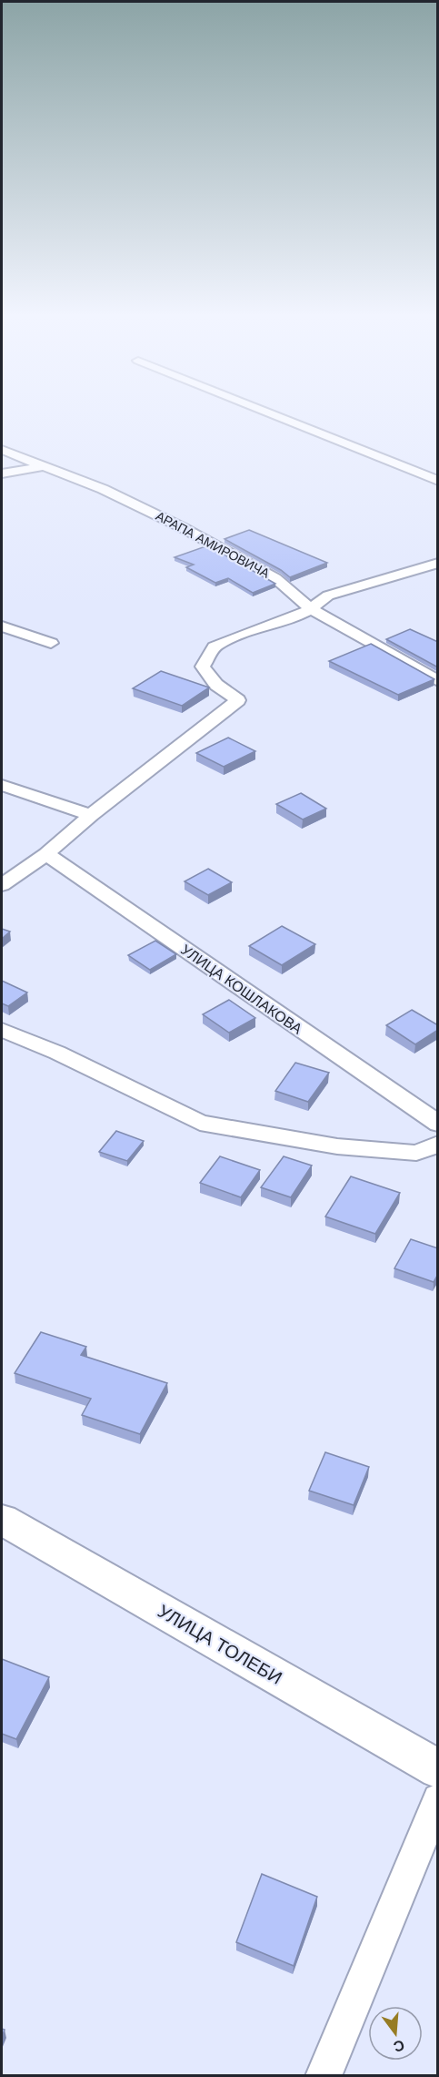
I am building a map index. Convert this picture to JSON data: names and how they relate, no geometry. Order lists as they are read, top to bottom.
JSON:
{
  "streets": {
    "street": ["АРАПА АМИРОВИЧА", "УЛИЦА КОШЛАКОВА", "УЛИЦА ТОЛЕБИ"]
  },
  "north": "bottom"
}
